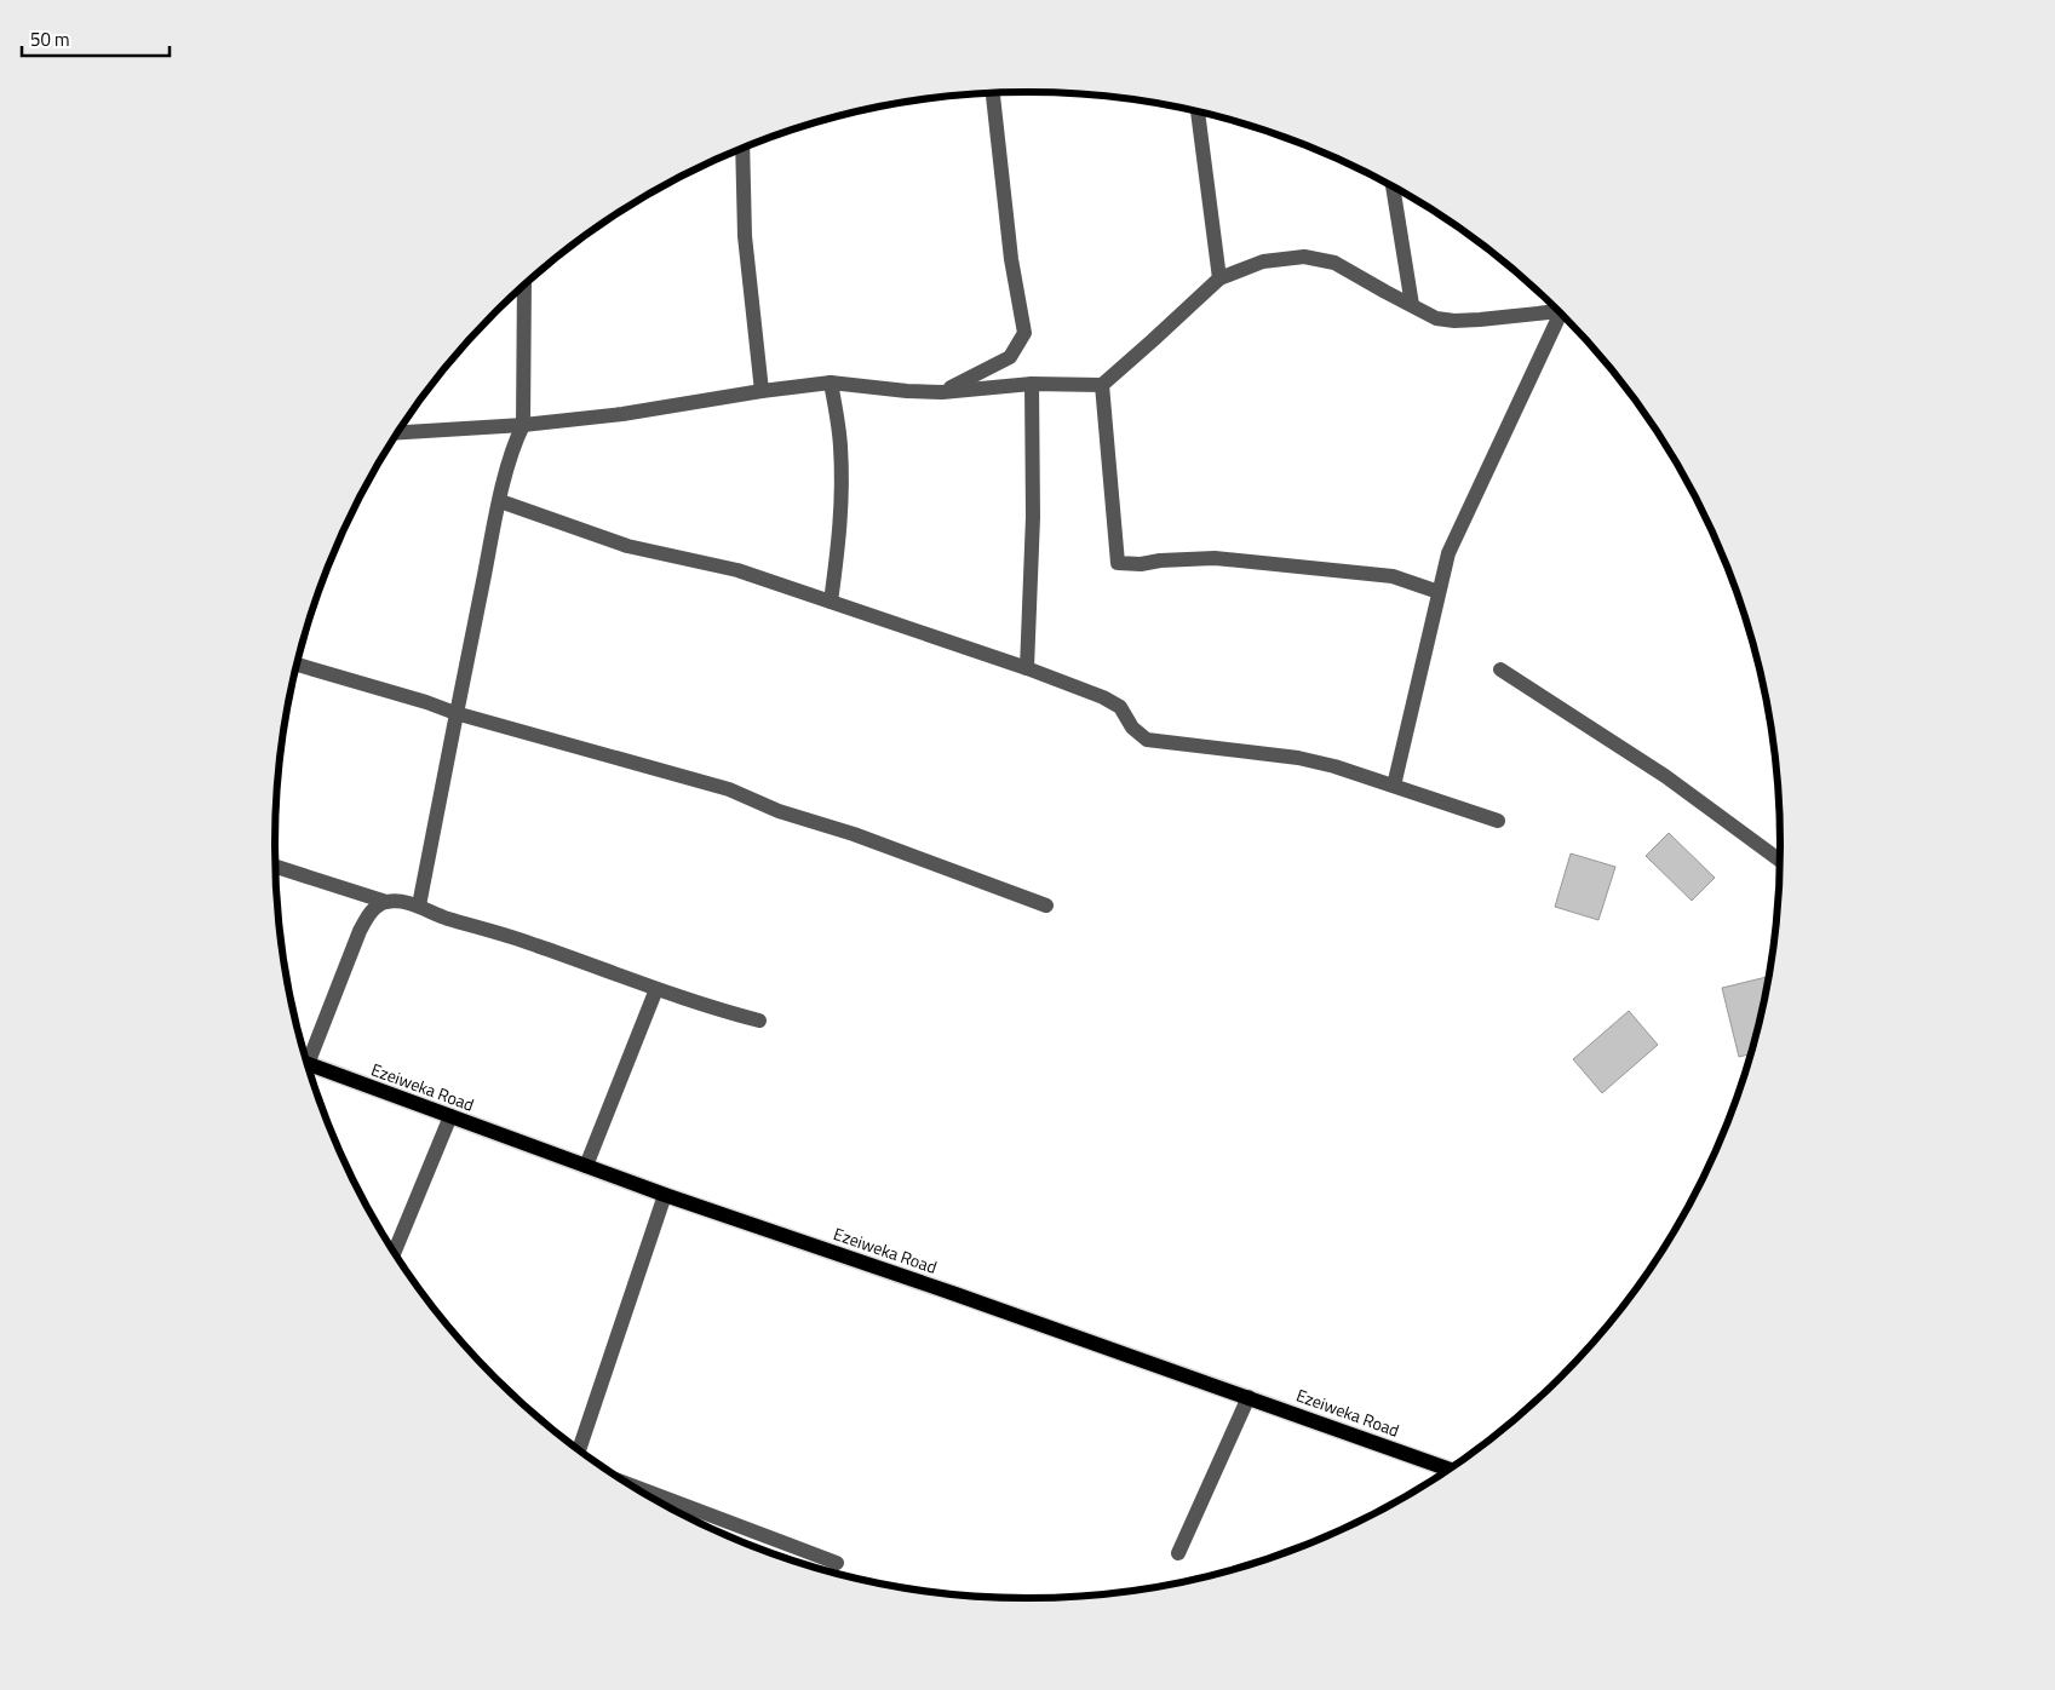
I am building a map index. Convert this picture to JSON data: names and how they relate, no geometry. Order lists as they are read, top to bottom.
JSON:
{
  "streets": {
    "main road": ["Ezeiweka Road"]
  },
  "scale_bar": "50 m"
}
